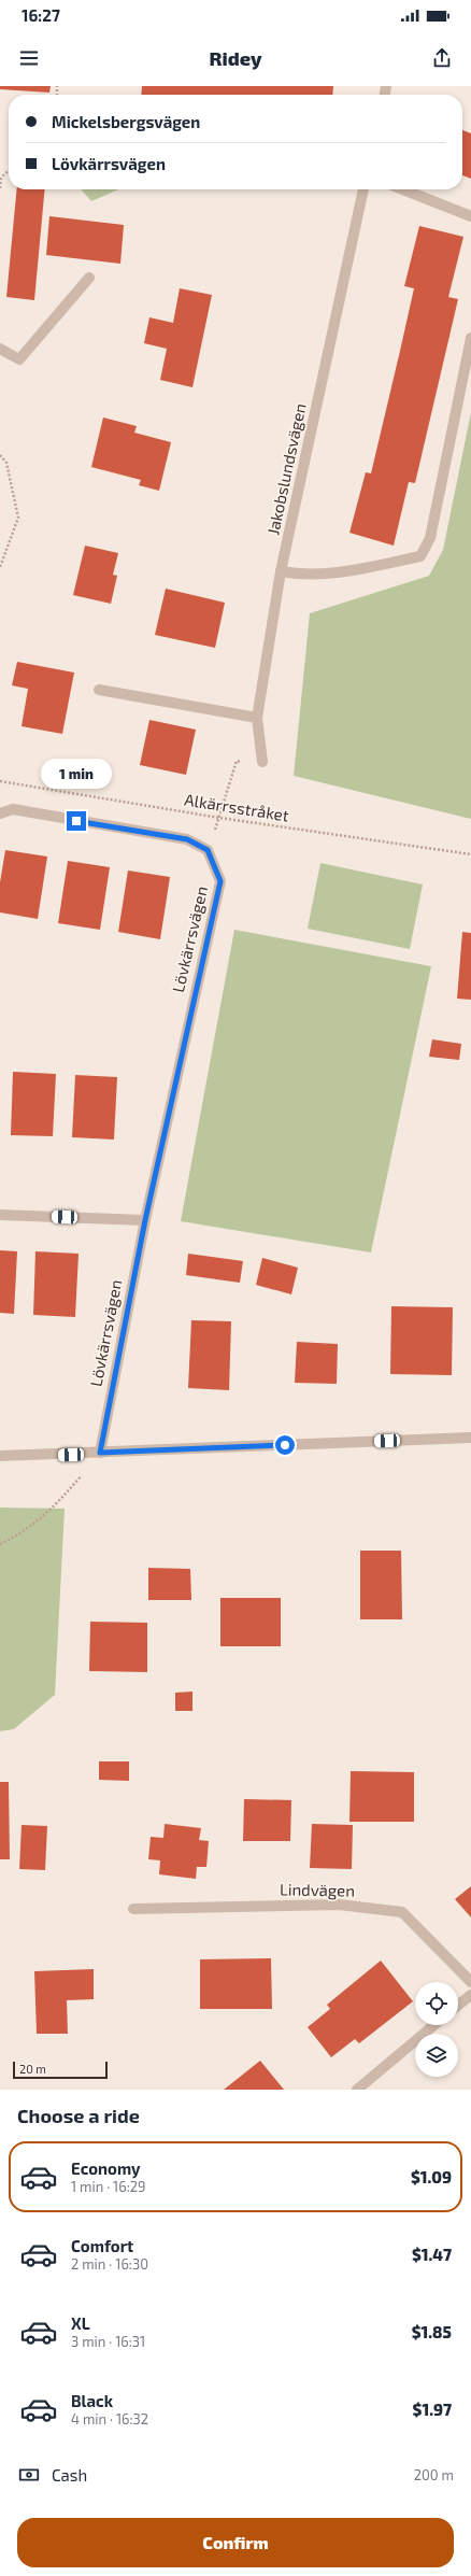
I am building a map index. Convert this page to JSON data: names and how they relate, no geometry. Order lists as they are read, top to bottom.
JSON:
{
  "streets": {
    "street": ["Jakobslundsvägen", "Lövkärrsvägen", "Lindvägen"],
    "path": ["Alkärrsstråket"]
  },
  "scale_bar": "20 m",
  "page": {
    "status": "16:27",
    "header": "Ridey",
    "banner": ["Mickelsbergsvägen", "Lövkärrsvägen"],
    "bubble": "1 min",
    "scale": "20 m",
    "heading": "Choose a ride",
    "list": [
      {
        "name": "Economy",
        "note": "1 min · 16:29",
        "value": "$1.09"
      },
      {
        "name": "Comfort",
        "note": "2 min · 16:30",
        "value": "$1.47"
      },
      {
        "name": "XL",
        "note": "3 min · 16:31",
        "value": "$1.85"
      },
      {
        "name": "Black",
        "note": "4 min · 16:32",
        "value": "$1.97"
      }
    ],
    "pay": ["Cash", "200 m"],
    "buttons": "Confirm"
  }
}
